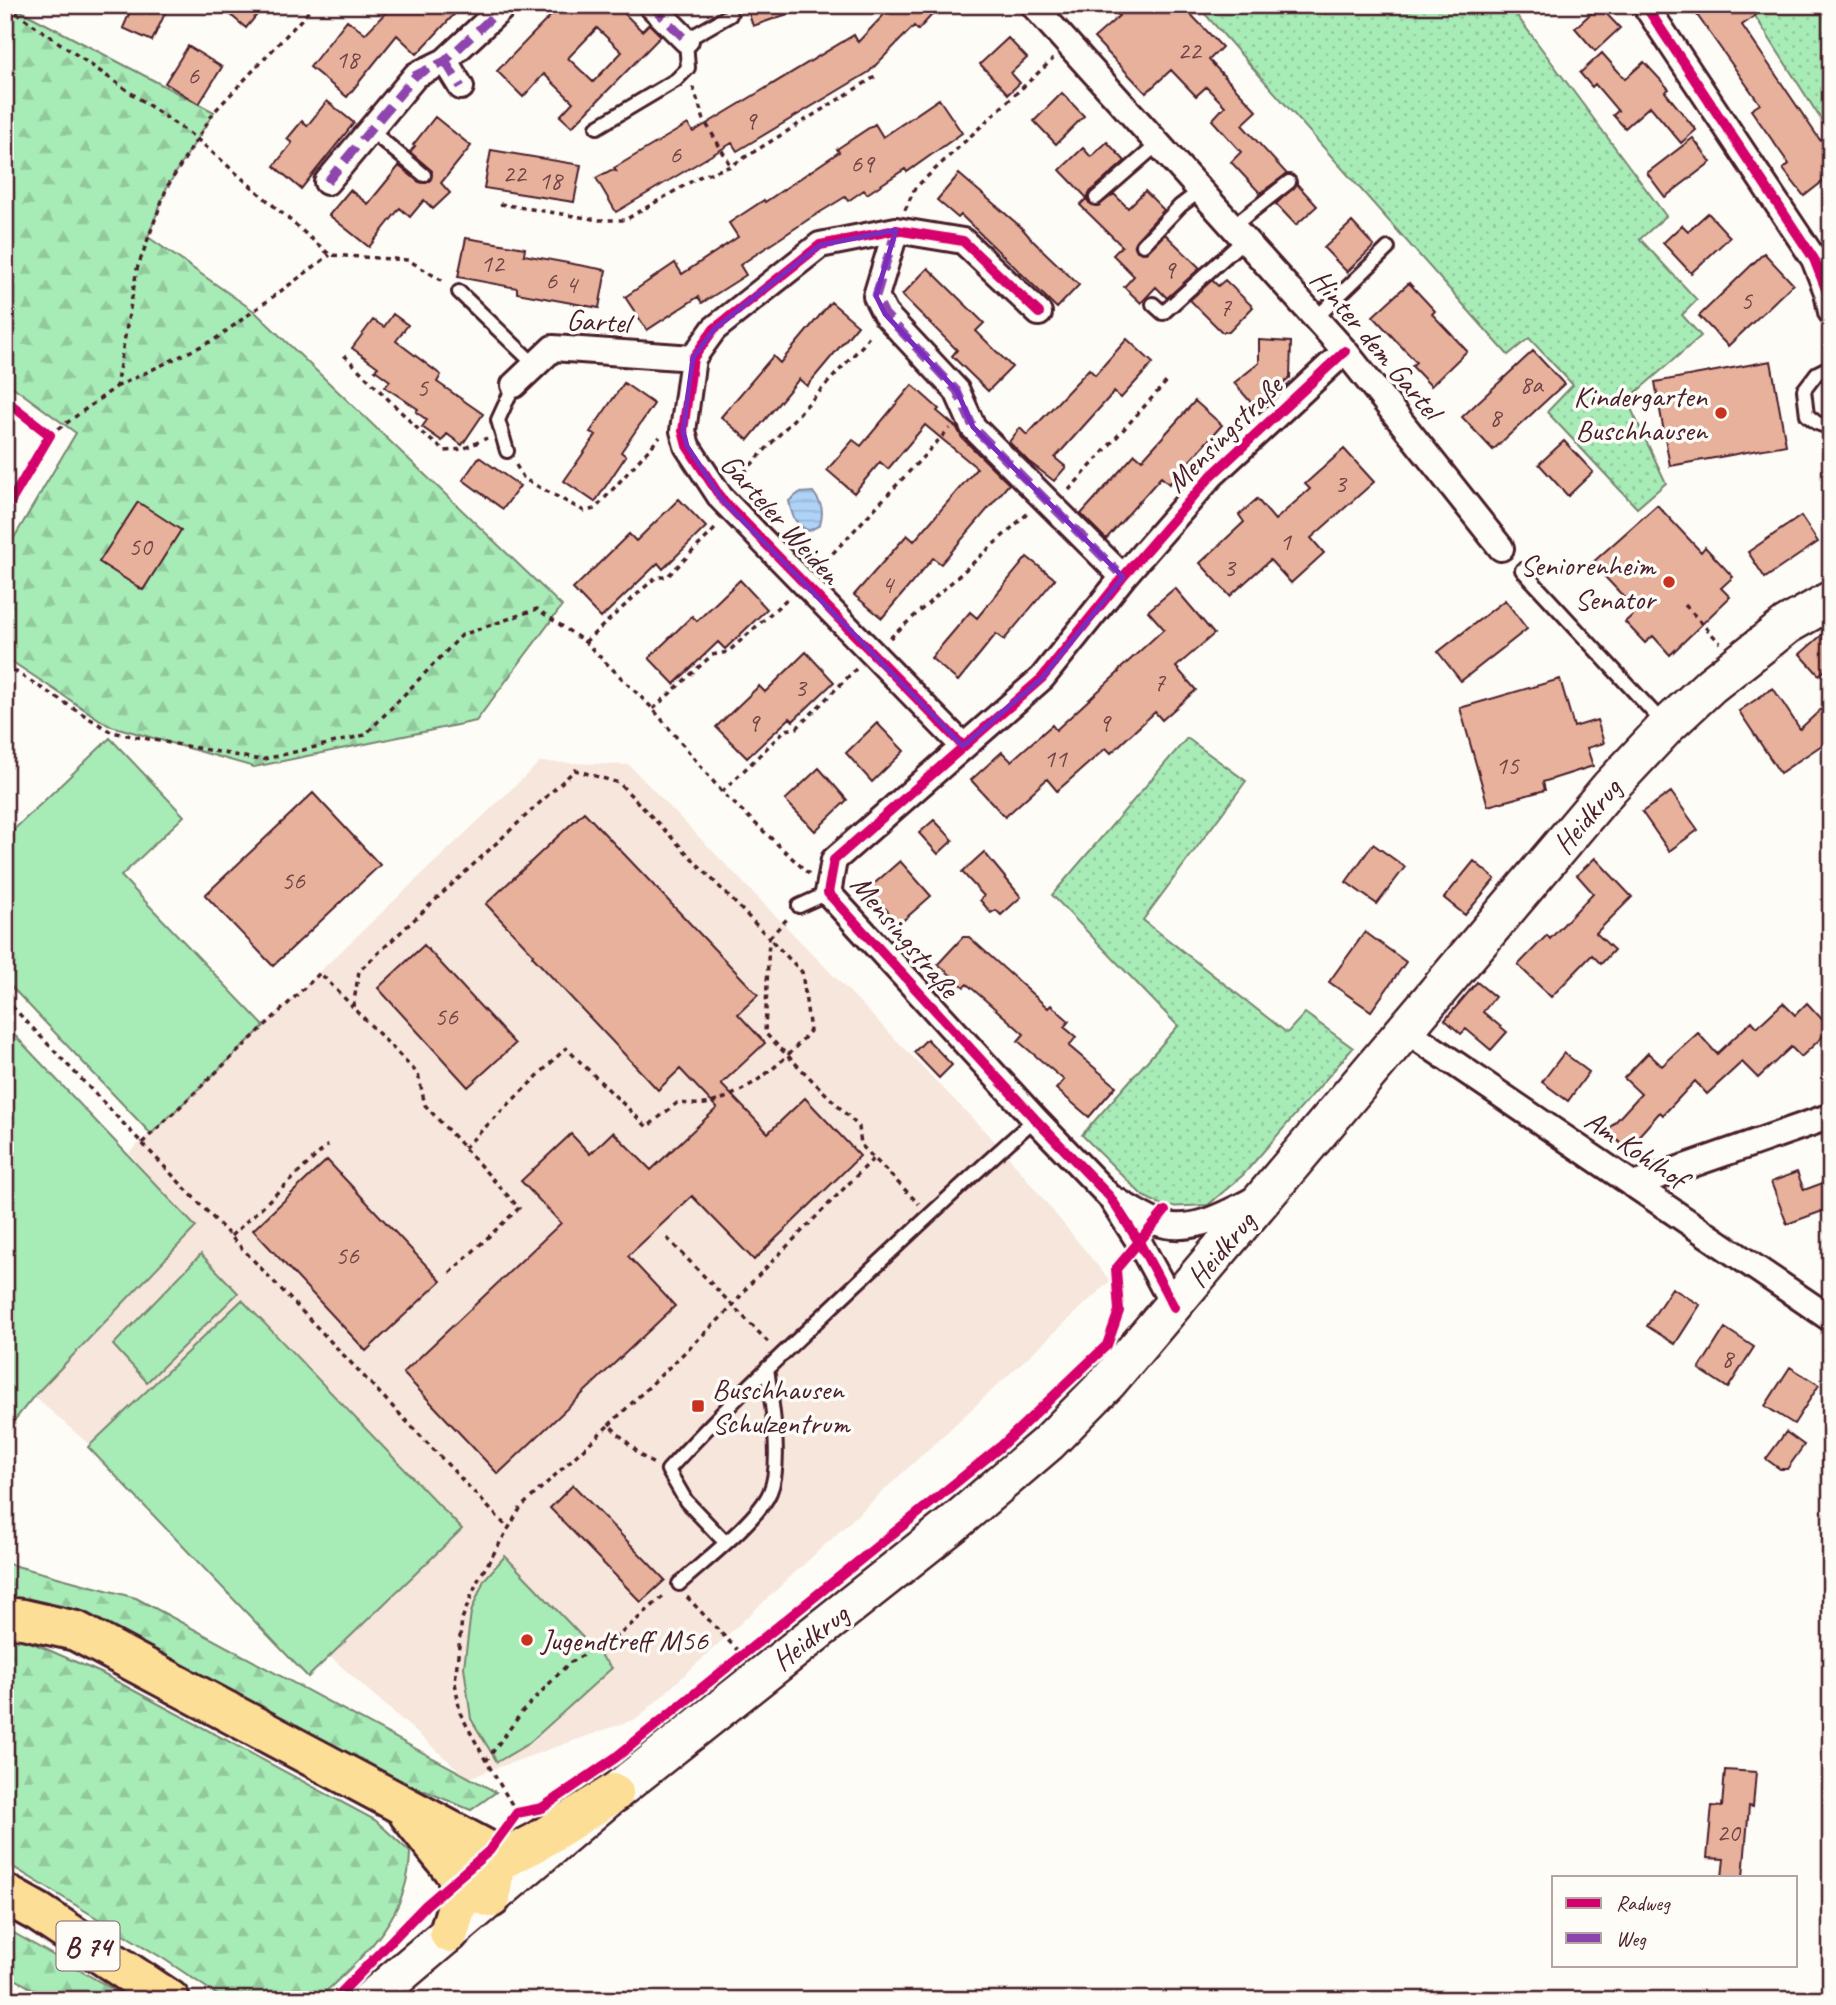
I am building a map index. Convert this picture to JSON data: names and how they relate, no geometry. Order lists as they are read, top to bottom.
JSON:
{
  "streets": {
    "main road": ["Heidkrug", "B 74"],
    "street": [
      "Gartel",
      "Hinter dem Gartel",
      "Mensingstraße",
      "Garteler Weiden",
      "Am Kohlhof"
    ]
  },
  "crossings": [
    ["Hinter dem Gartel", "Mensingstraße"],
    ["Mensingstraße", "Garteler Weiden"],
    ["Mensingstraße", "Heidkrug"],
    ["Heidkrug", "Am Kohlhof"]
  ],
  "places": {
    "other": ["Kindergarten Buschhausen", "Seniorenheim Senator", "Jugendtreff M56"],
    "transit": ["Buschhausen Schulzentrum"]
  },
  "house_numbers": [
    "22",
    "18",
    "6",
    "9",
    "6",
    "69",
    "22",
    "18",
    "12",
    "9",
    "6",
    "4",
    "5",
    "7",
    "8a",
    "5",
    "8",
    "3",
    "1",
    "50",
    "3",
    "4",
    "7",
    "3",
    "9",
    "9",
    "11",
    "15",
    "56",
    "56",
    "56",
    "8",
    "20"
  ],
  "legend": ["Radweg", "Weg"]
}
